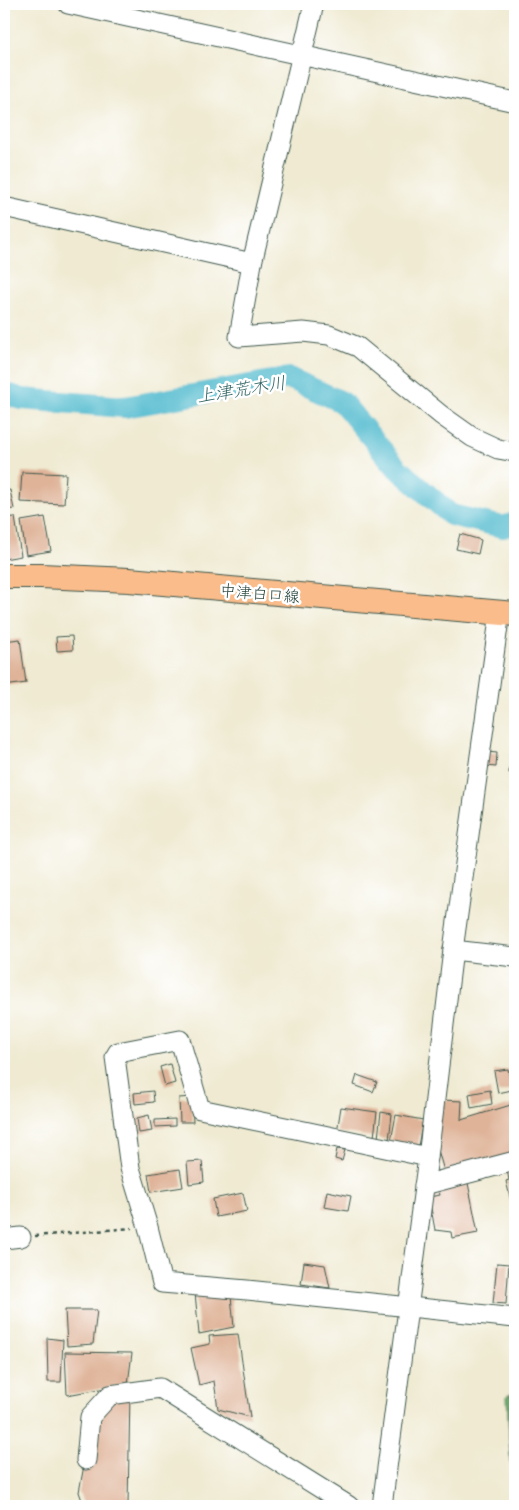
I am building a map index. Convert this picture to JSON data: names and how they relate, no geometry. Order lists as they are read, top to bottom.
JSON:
{
  "streets": {
    "main road": ["中津白口線"]
  },
  "water": ["上津荒木川"]
}
